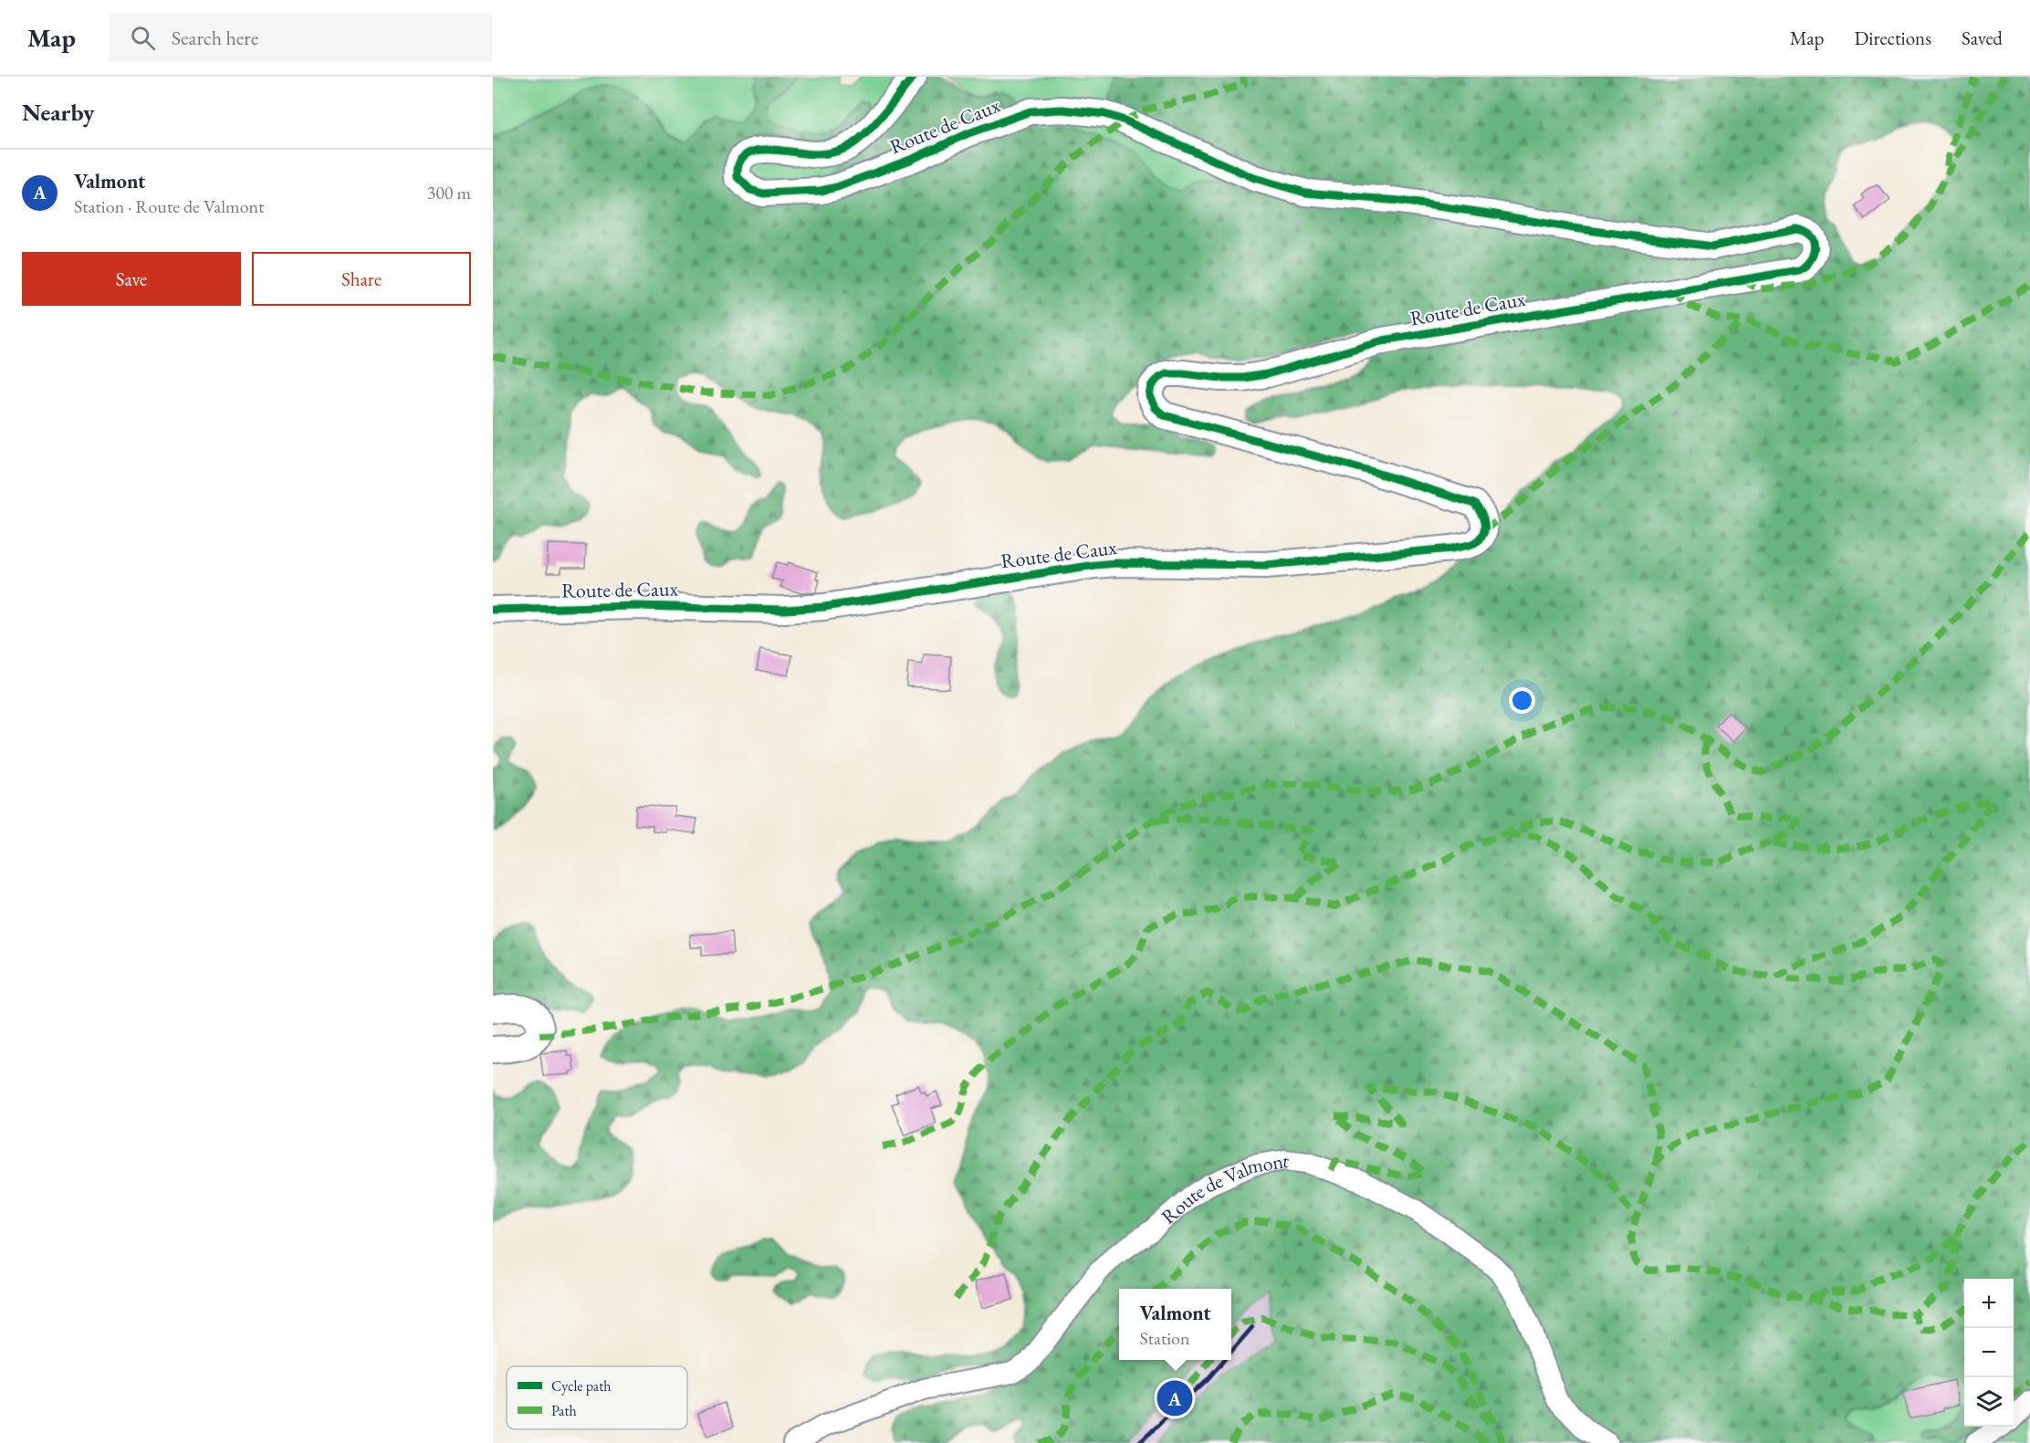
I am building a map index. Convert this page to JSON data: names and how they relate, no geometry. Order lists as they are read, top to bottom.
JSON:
{
  "streets": {
    "street": ["Route de Caux", "Route de Valmont"]
  },
  "legend": ["Cycle path", "Path"],
  "page": {
    "header": "Map",
    "search": "Search here",
    "nav": ["Map", "Directions", "Saved"],
    "heading": "Nearby",
    "list": [
      {
        "mark": "A",
        "name": "Valmont",
        "note": "Station · Route de Valmont",
        "value": "300 m"
      }
    ],
    "buttons": ["Save", "Share"],
    "map_buttons": ["+", "−"],
    "popup": ["Valmont", "Station"],
    "pins": "A"
  }
}
